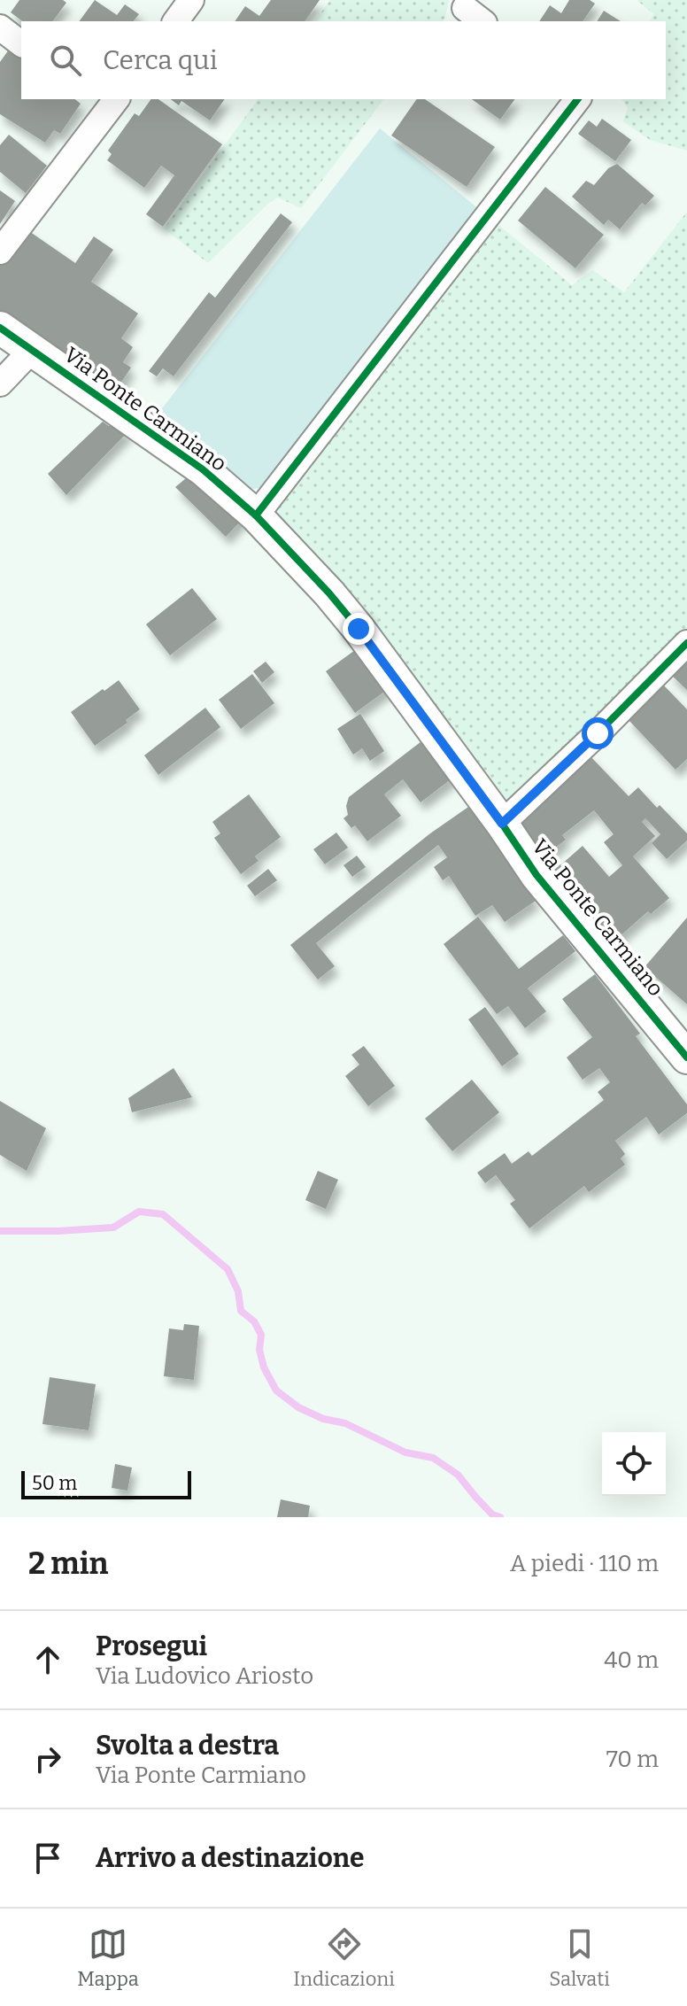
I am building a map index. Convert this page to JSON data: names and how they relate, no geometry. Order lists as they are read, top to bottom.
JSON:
{
  "streets": {
    "street": ["Via Ponte Carmiano"]
  },
  "scale_bar": "50 m",
  "page": {
    "search": "Cerca qui",
    "scale": "50 m",
    "heading": ["2 min", "A piedi · 110 m"],
    "list": [
      ["Prosegui", "Via Ludovico Ariosto", "40 m"],
      ["Svolta a destra", "Via Ponte Carmiano", "70 m"],
      "Arrivo a destinazione"
    ],
    "nav": ["Mappa", "Indicazioni", "Salvati"]
  }
}
